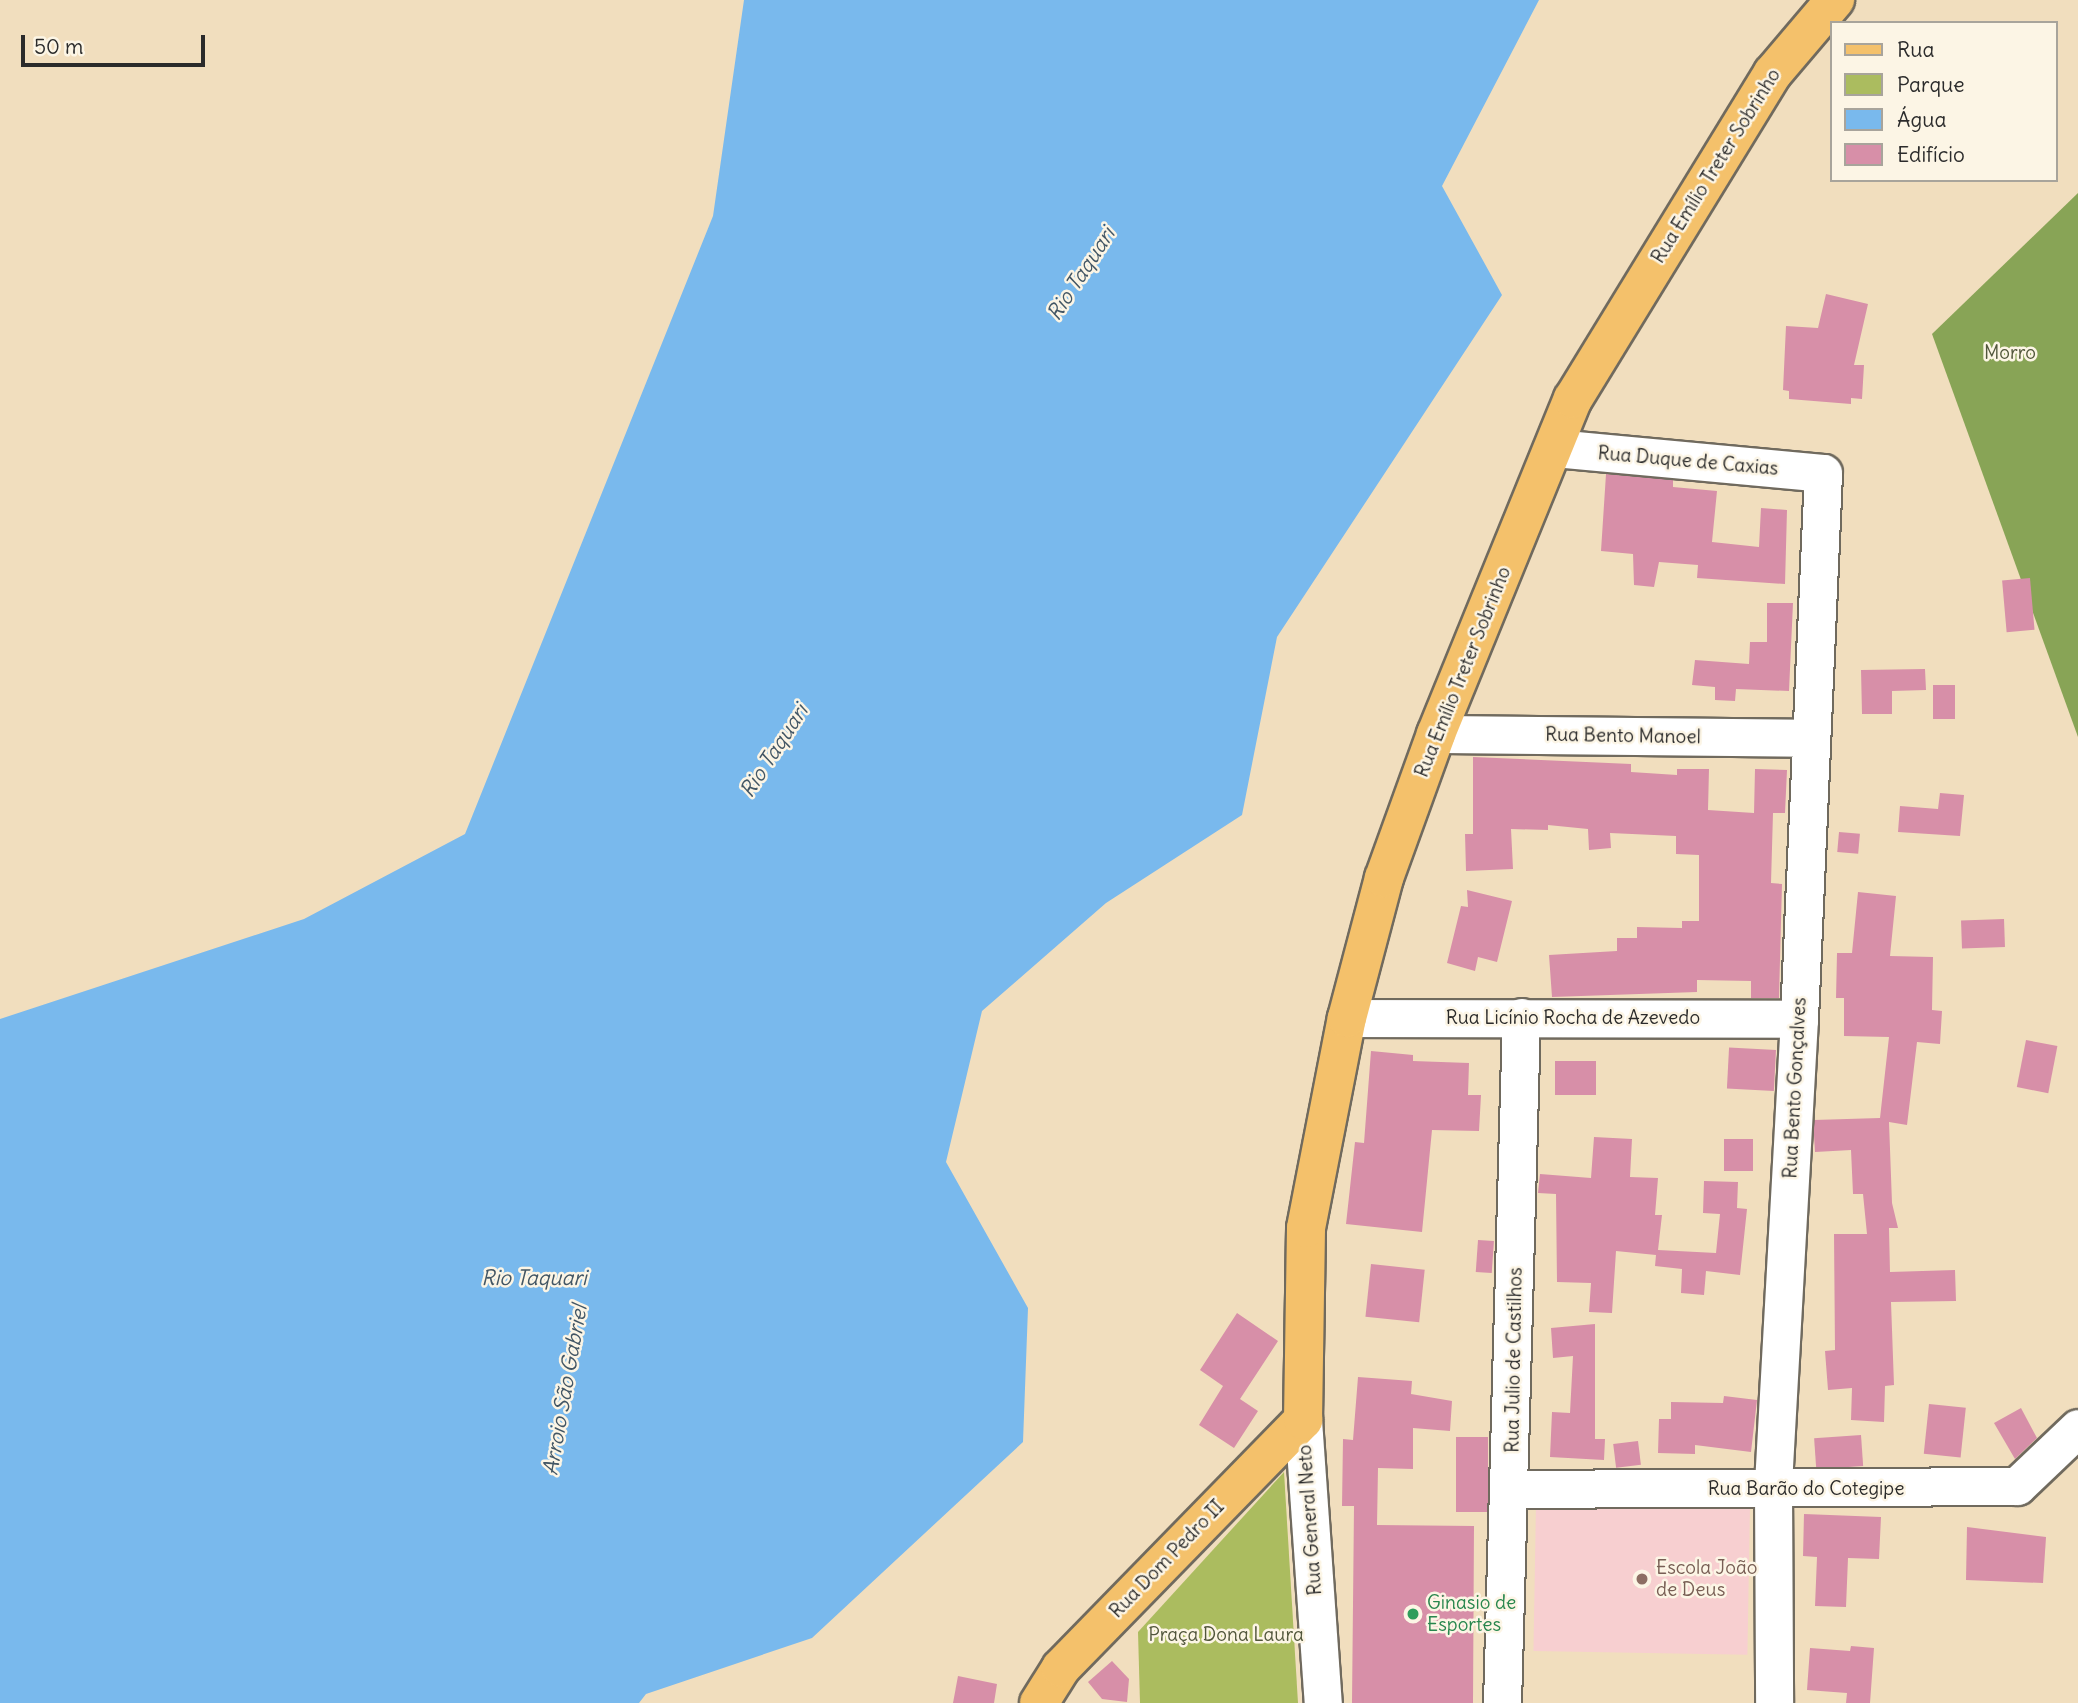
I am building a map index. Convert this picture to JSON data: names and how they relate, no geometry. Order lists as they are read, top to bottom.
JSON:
{
  "streets": {
    "main road": ["Rua Emílio Treter Sobrinho", "Rua Dom Pedro II"],
    "street": [
      "Rua Duque de Caxias",
      "Rua Bento Manoel",
      "Rua Licínio Rocha de Azevedo",
      "Rua Bento Gonçalves",
      "Rua Julio de Castilhos",
      "Rua Barão do Cotegipe",
      "Rua General Neto"
    ]
  },
  "crossings": [
    ["Rua Emílio Treter Sobrinho", "Rua Duque de Caxias"],
    ["Rua Emílio Treter Sobrinho", "Rua Bento Manoel"],
    ["Rua Emílio Treter Sobrinho", "Rua Licínio Rocha de Azevedo"],
    ["Rua Emílio Treter Sobrinho", "Rua General Neto"],
    ["Rua Emílio Treter Sobrinho", "Rua Dom Pedro II"],
    ["Rua Duque de Caxias", "Rua Bento Gonçalves"],
    ["Rua Bento Manoel", "Rua Bento Gonçalves"],
    ["Rua Licínio Rocha de Azevedo", "Rua Bento Gonçalves"],
    ["Rua Licínio Rocha de Azevedo", "Rua Julio de Castilhos"],
    ["Rua Bento Gonçalves", "Rua Barão do Cotegipe"],
    ["Rua Julio de Castilhos", "Rua Barão do Cotegipe"],
    ["Rua General Neto", "Rua Dom Pedro II"]
  ],
  "water": ["Rio Taquari", "Arroio São Gabriel"],
  "parks": ["Morro", "Praça Dona Laura"],
  "places": ["Escola João de Deus", "Ginasio de Esportes"],
  "legend": [
    "Rua",
    "Parque",
    "Água",
    "Edifício"
  ],
  "scale_bar": "50 m"
}
